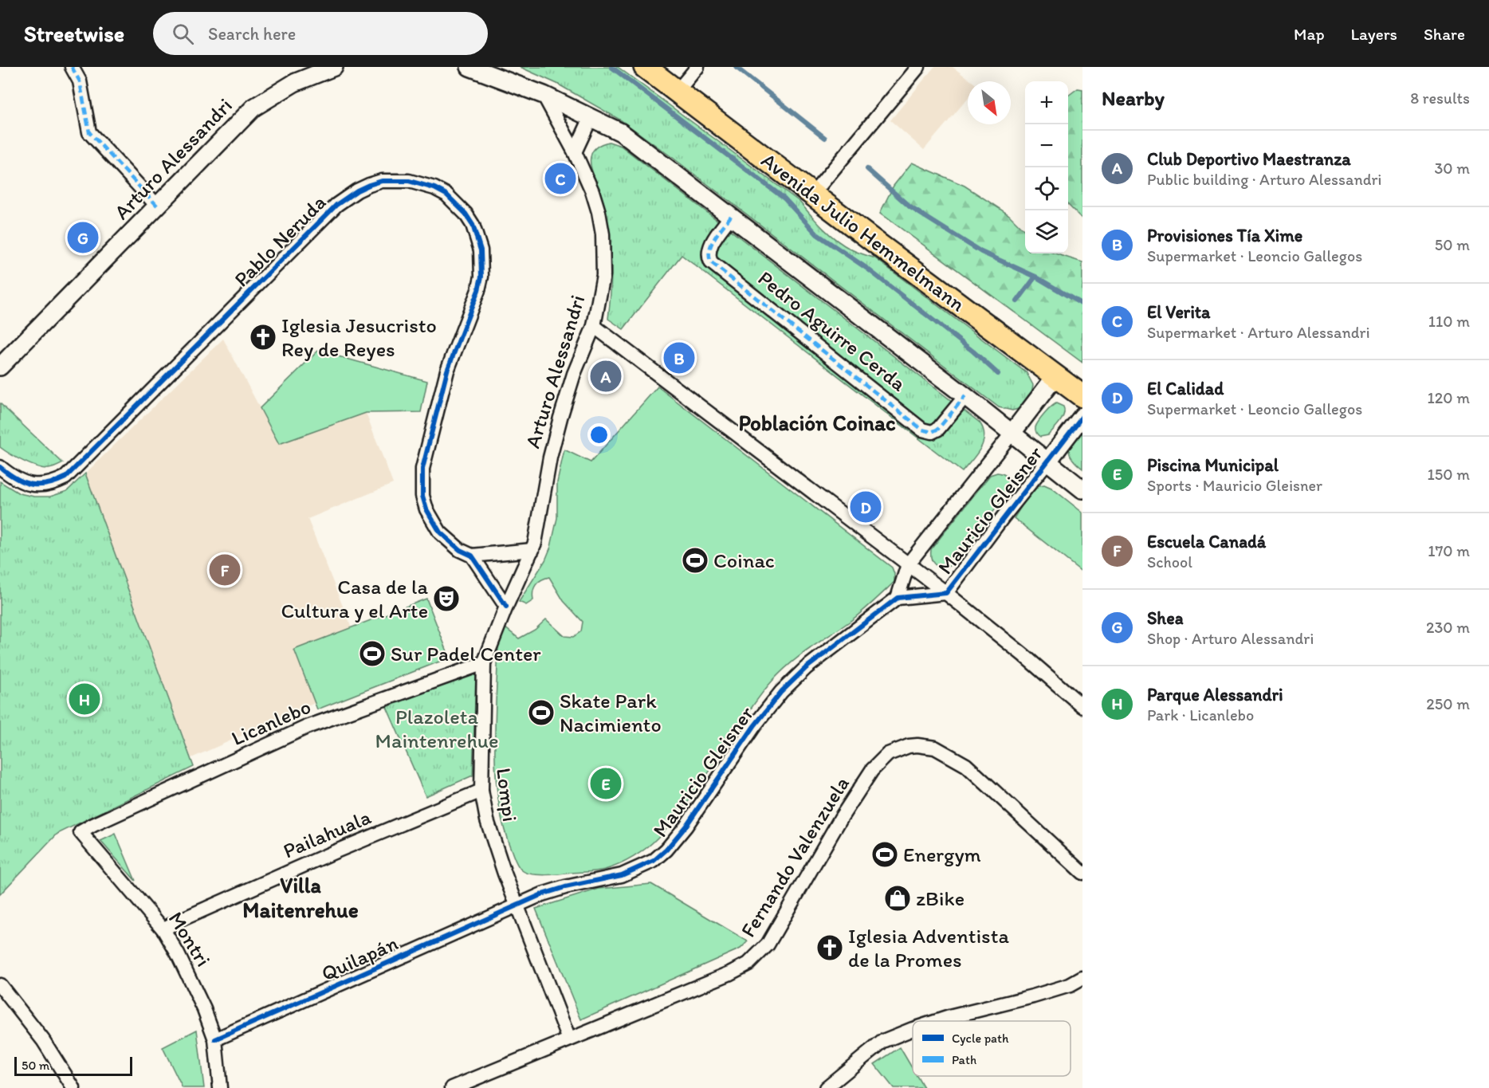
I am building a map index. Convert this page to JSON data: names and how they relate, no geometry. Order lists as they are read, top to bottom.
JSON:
{
  "streets": {
    "highway": ["Avenida Julio Hemmelmann"],
    "street": [
      "Arturo Alessandri",
      "Pablo Neruda",
      "Pedro Aguirre Cerda",
      "Mauricio Gleisner",
      "Licanlebo",
      "Lompi",
      "Pailahuala",
      "Fernando Valenzuela",
      "Montri",
      "Quilapán"
    ]
  },
  "crossings": [
    ["Arturo Alessandri", "Pedro Aguirre Cerda"],
    ["Arturo Alessandri", "Lompi"],
    ["Avenida Julio Hemmelmann", "Mauricio Gleisner"],
    ["Pablo Neruda", "Lompi"],
    ["Pedro Aguirre Cerda", "Mauricio Gleisner"],
    ["Mauricio Gleisner", "Lompi"],
    ["Mauricio Gleisner", "Quilapán"],
    ["Licanlebo", "Lompi"],
    ["Licanlebo", "Montri"],
    ["Lompi", "Pailahuala"],
    ["Lompi", "Fernando Valenzuela"],
    ["Lompi", "Quilapán"],
    ["Pailahuala", "Montri"],
    ["Montri", "Quilapán"]
  ],
  "districts": ["Población Coinac", "Villa Maitenrehue"],
  "parks": ["Plazoleta Maintenrehue"],
  "places": {
    "church": ["Iglesia Jesucristo Rey de Reyes", "Iglesia Adventista de la Promes"],
    "sports": [
      "Coinac",
      "Sur Padel Center",
      "Skate Park Nacimiento",
      "Energym"
    ],
    "theatre": ["Casa de la Cultura y el Arte"],
    "shop": ["zBike"]
  },
  "legend": ["Cycle path", "Path"],
  "scale_bar": "50 m",
  "north": "bottom right",
  "page": {
    "header": "Streetwise",
    "search": "Search here",
    "nav": ["Map", "Layers", "Share"],
    "heading": ["Nearby", "8 results"],
    "map_buttons": ["+", "−"],
    "list": [
      {
        "mark": "A",
        "name": "Club Deportivo Maestranza",
        "note": "Public building · Arturo Alessandri",
        "value": "30 m"
      },
      {
        "mark": "B",
        "name": "Provisiones Tía Xime",
        "note": "Supermarket · Leoncio Gallegos",
        "value": "50 m"
      },
      {
        "mark": "C",
        "name": "El Verita",
        "note": "Supermarket · Arturo Alessandri",
        "value": "110 m"
      },
      {
        "mark": "D",
        "name": "El Calidad",
        "note": "Supermarket · Leoncio Gallegos",
        "value": "120 m"
      },
      {
        "mark": "E",
        "name": "Piscina Municipal",
        "note": "Sports · Mauricio Gleisner",
        "value": "150 m"
      },
      {
        "mark": "F",
        "name": "Escuela Canadá",
        "note": "School",
        "value": "170 m"
      },
      {
        "mark": "G",
        "name": "Shea",
        "note": "Shop · Arturo Alessandri",
        "value": "230 m"
      },
      {
        "mark": "H",
        "name": "Parque Alessandri",
        "note": "Park · Licanlebo",
        "value": "250 m"
      }
    ],
    "pins": [
      "C",
      "G",
      "B",
      "A",
      "D",
      "F",
      "H",
      "E"
    ],
    "scale": "50 m"
  }
}
